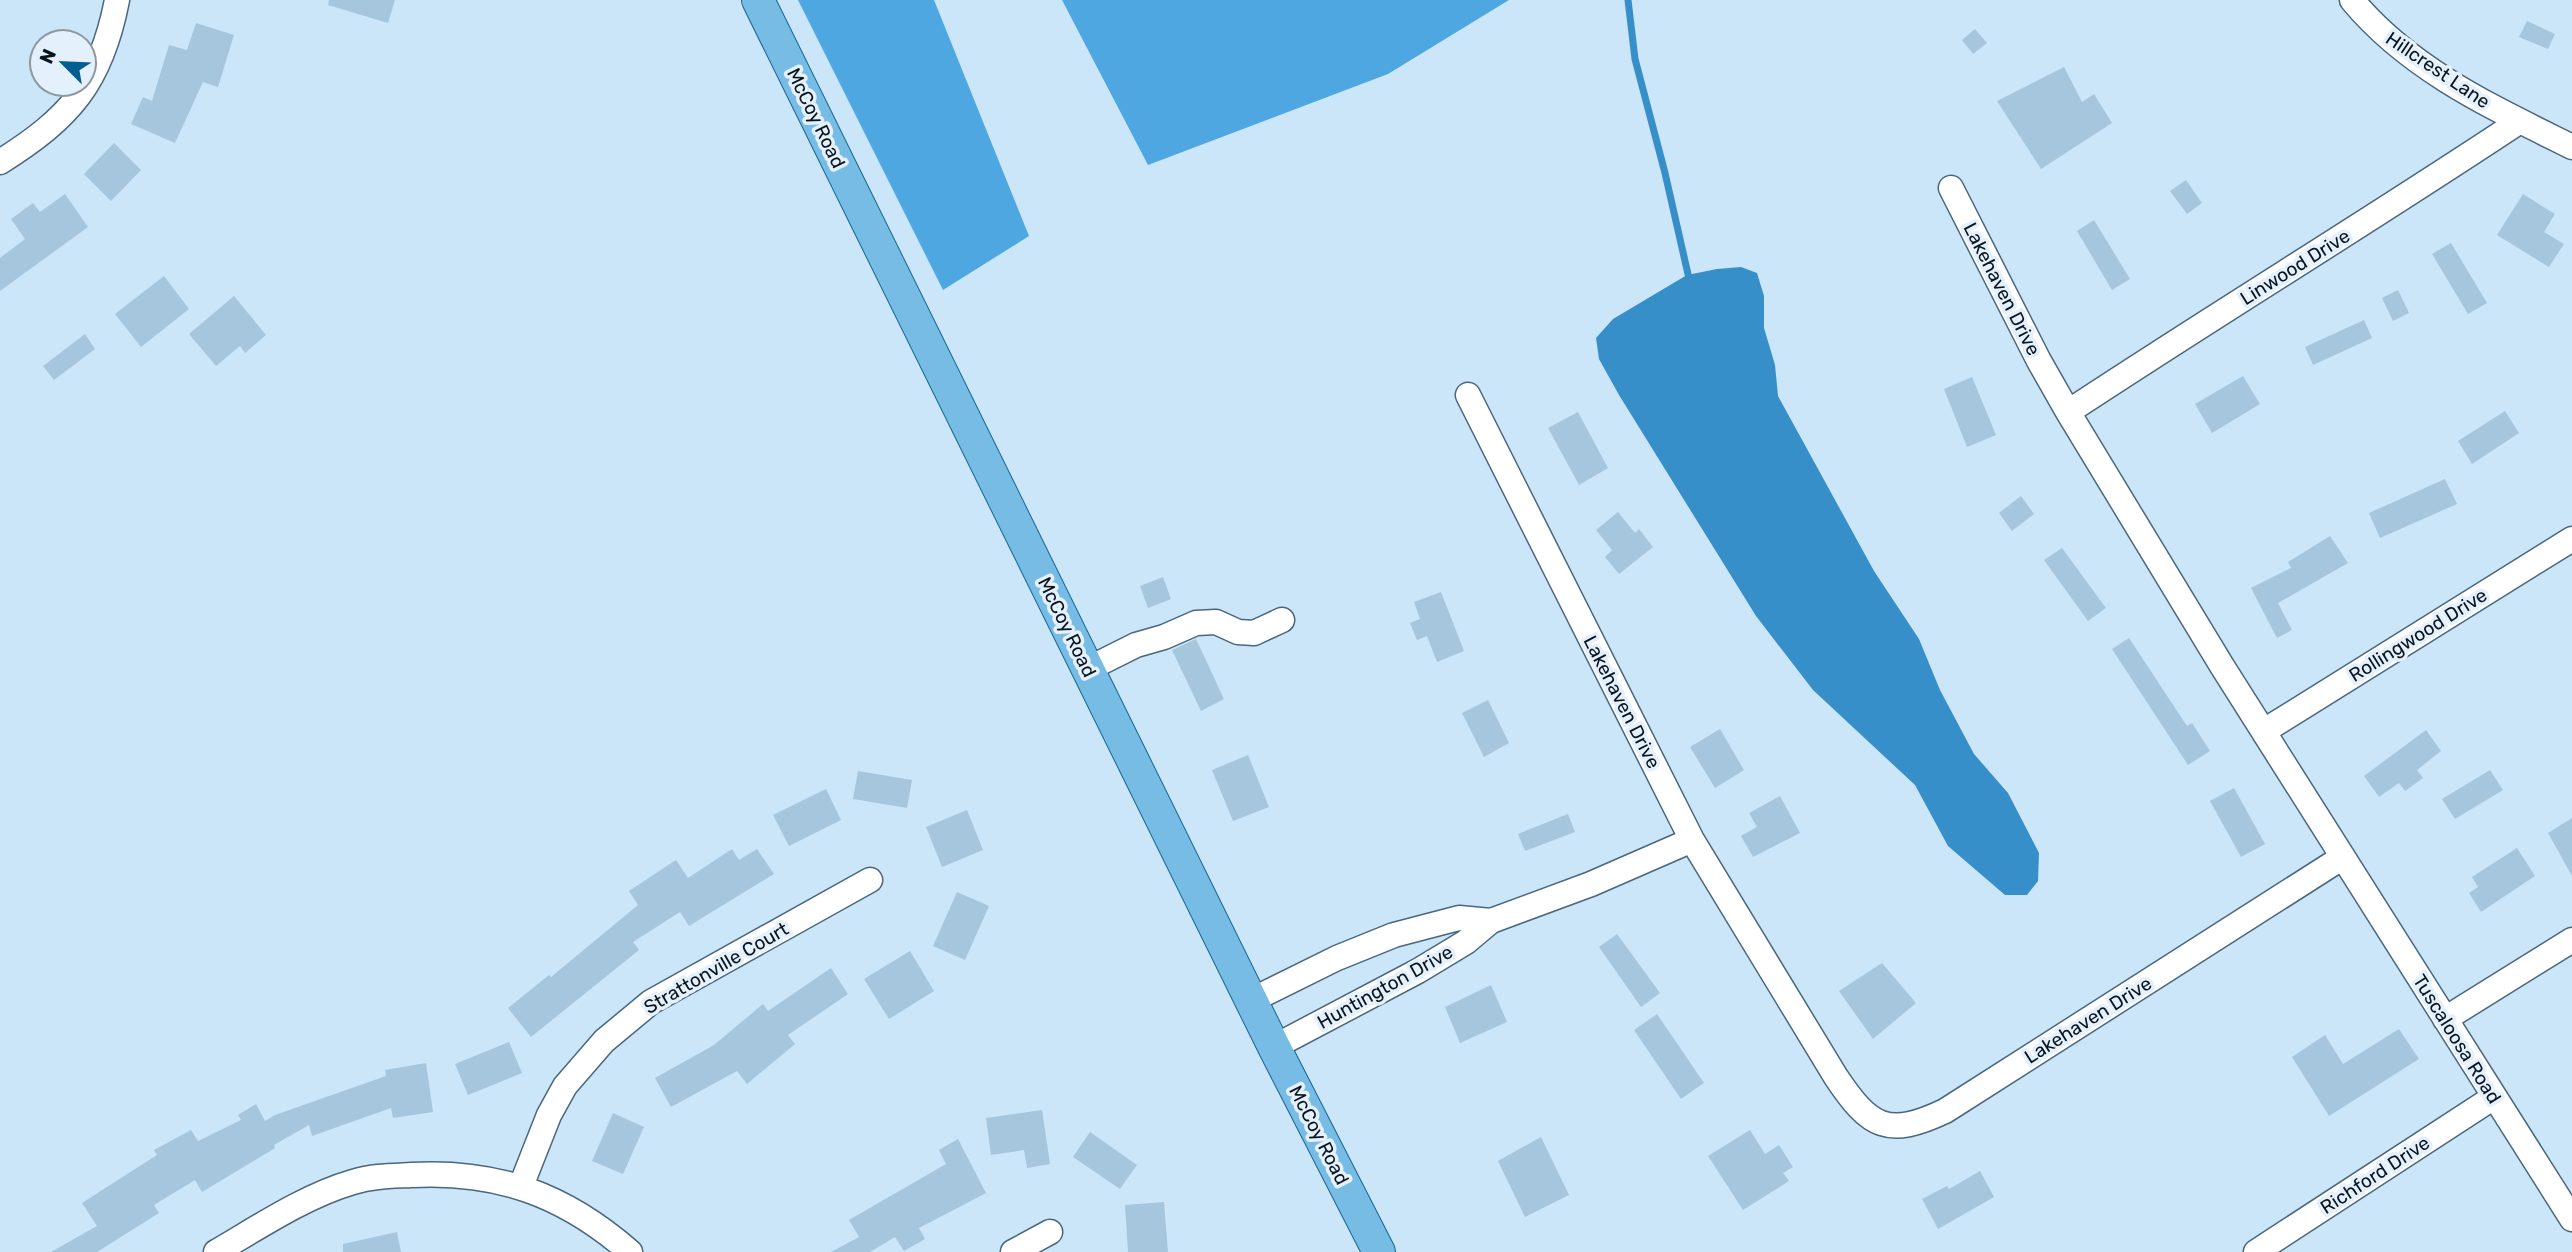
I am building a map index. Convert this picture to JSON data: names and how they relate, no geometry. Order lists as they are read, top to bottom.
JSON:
{
  "streets": {
    "main road": ["McCoy Road"],
    "street": [
      "Hillcrest Lane",
      "Linwood Drive",
      "Lakehaven Drive",
      "Rollingwood Drive",
      "Strattonville Court",
      "Huntington Drive",
      "Tuscaloosa Road",
      "Richford Drive"
    ]
  },
  "crossings": [
    ["Hillcrest Lane", "Linwood Drive"],
    ["McCoy Road", "Huntington Drive"],
    ["Linwood Drive", "Lakehaven Drive"],
    ["Lakehaven Drive", "Rollingwood Drive"],
    ["Lakehaven Drive", "Huntington Drive"],
    ["Lakehaven Drive", "Tuscaloosa Road"],
    ["Tuscaloosa Road", "Richford Drive"]
  ],
  "north": "top left"
}
